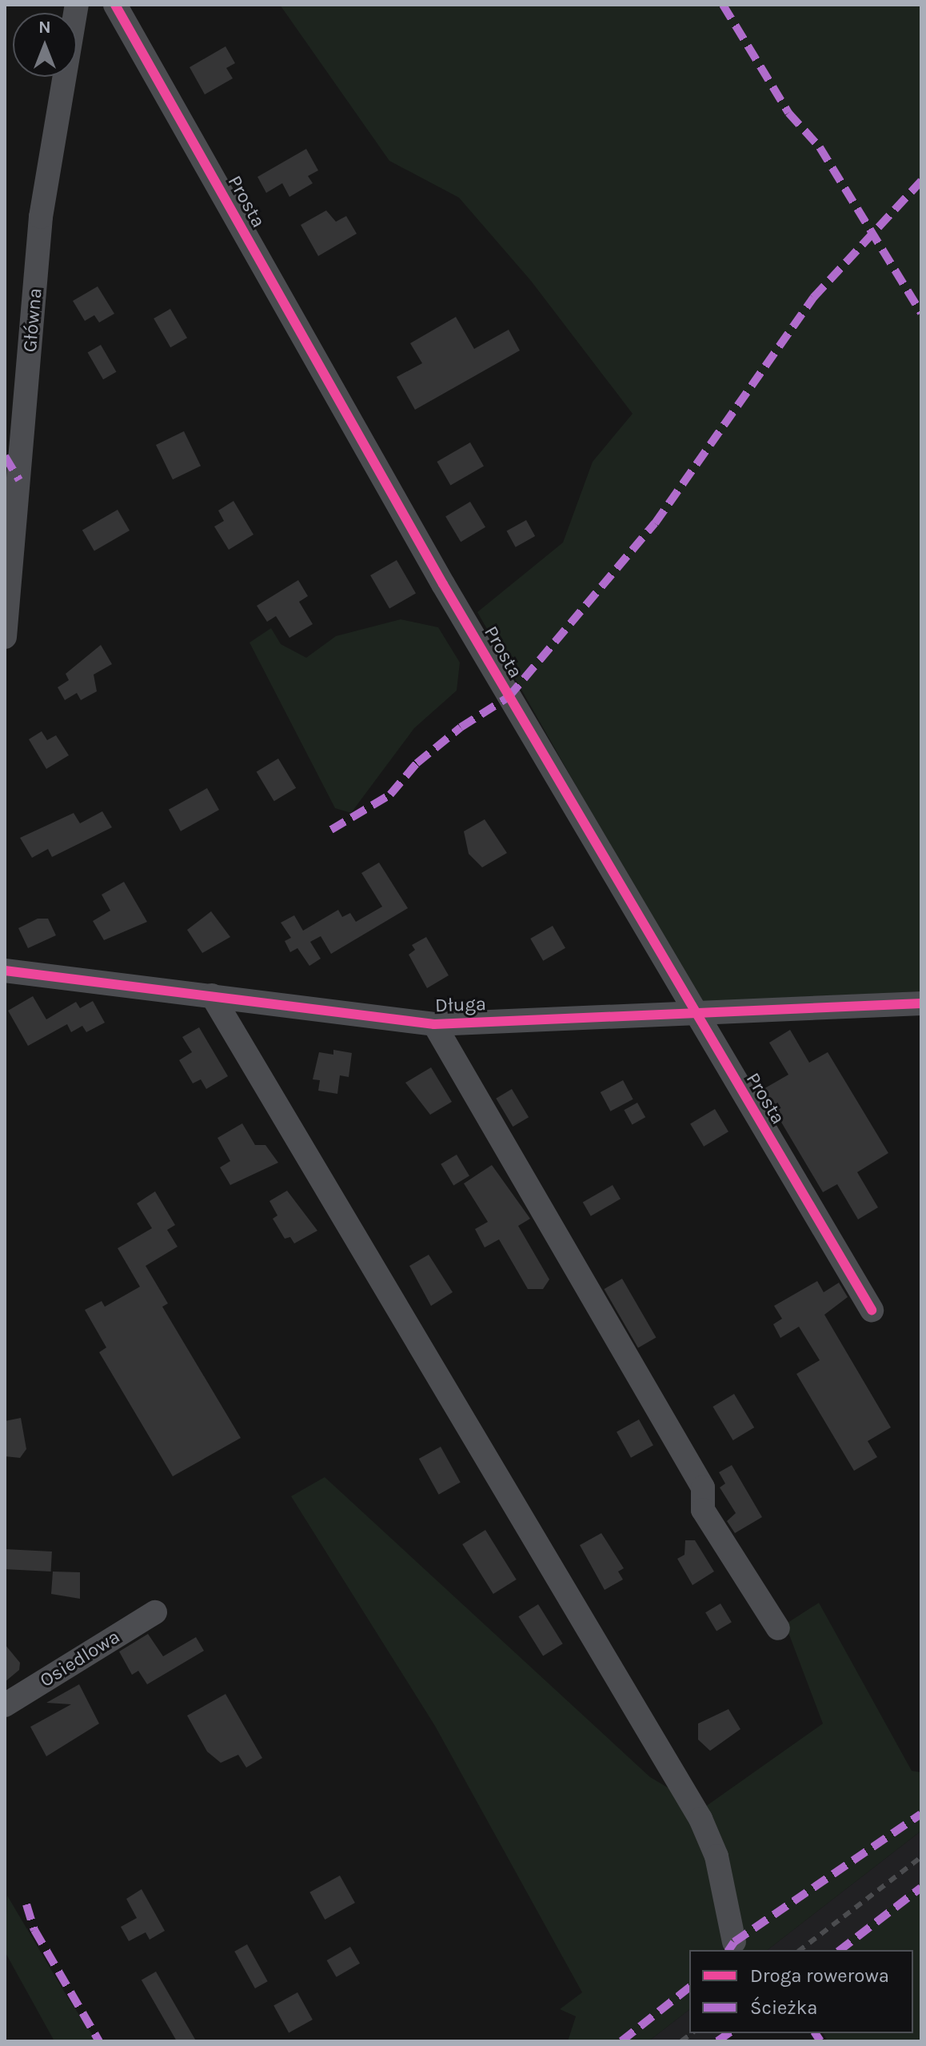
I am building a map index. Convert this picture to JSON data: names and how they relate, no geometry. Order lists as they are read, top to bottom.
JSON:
{
  "streets": {
    "street": [
      "Prosta",
      "Główna",
      "Długa",
      "Osiedlowa"
    ]
  },
  "crossings": [
    ["Prosta", "Długa"]
  ],
  "legend": ["Droga rowerowa", "Ścieżka"],
  "north": "top"
}
